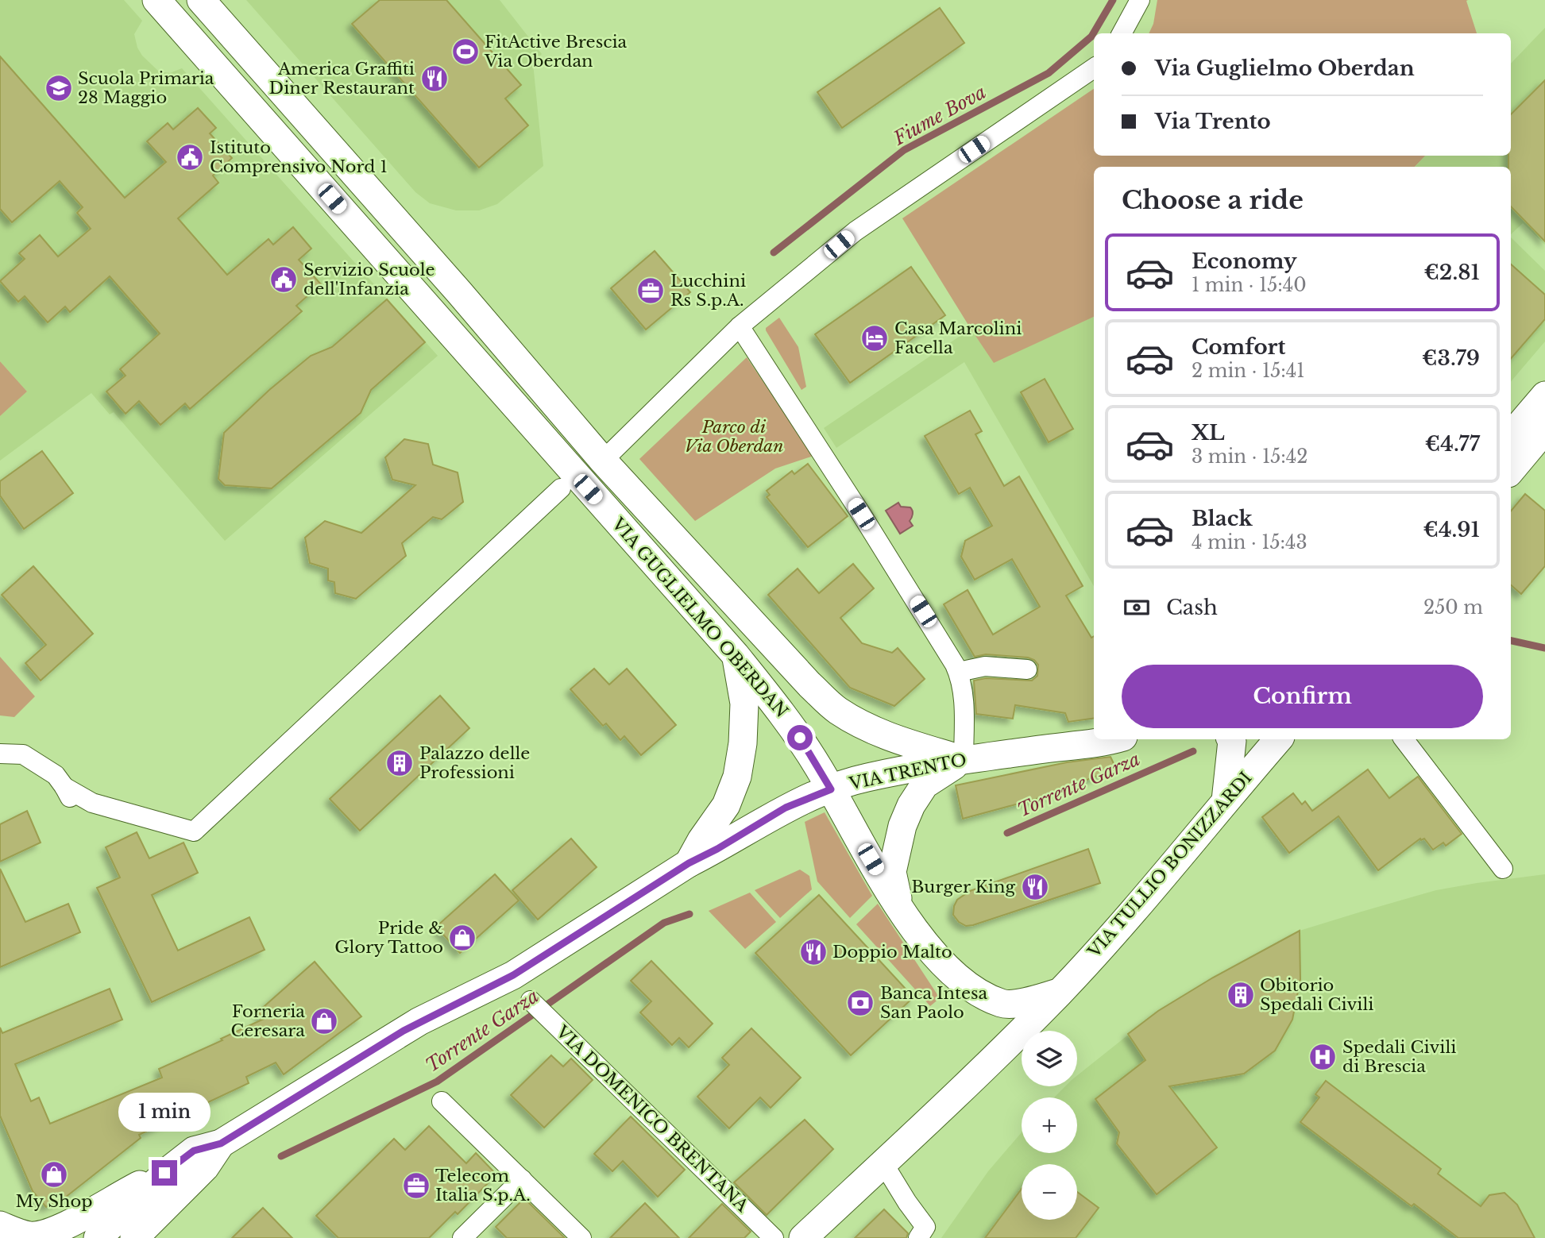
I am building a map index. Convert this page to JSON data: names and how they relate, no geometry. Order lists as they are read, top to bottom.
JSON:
{
  "streets": {
    "main road": ["VIA GUGLIELMO OBERDAN", "VIA TRENTO", "VIA TULLIO BONIZZARDI"],
    "street": ["VIA DOMENICO BRENTANA"]
  },
  "crossings": [
    ["VIA GUGLIELMO OBERDAN", "VIA TRENTO"],
    ["VIA GUGLIELMO OBERDAN", "VIA TULLIO BONIZZARDI"]
  ],
  "water": ["Fiume Bova", "Torrente Garza"],
  "parks": ["Parco di Via Oberdan"],
  "places": {
    "sports": ["FitActive Brescia Via Oberdan"],
    "restaurant": ["America Graffiti Diner Restaurant", "Burger King", "Doppio Malto"],
    "school or university": ["Scuola Primaria 28 Maggio"],
    "public building": ["Istituto Comprensivo Nord 1", "Servizio Scuole dell'Infanzia"],
    "office": ["Lucchini Rs S.p.A.", "Telecom Italia S.p.A."],
    "hotel": ["Casa Marcolini Facella"],
    "building": ["Palazzo delle Professioni", "Obitorio Spedali Civili"],
    "shop": ["Pride & Glory Tattoo", "Forneria Ceresara", "My Shop"],
    "bank": ["Banca Intesa San Paolo"],
    "hospital": ["Spedali Civili di Brescia"]
  },
  "page": {
    "banner": ["Via Guglielmo Oberdan", "Via Trento"],
    "heading": "Choose a ride",
    "list": [
      {
        "name": "Economy",
        "note": "1 min · 15:40",
        "value": "€2.81"
      },
      {
        "name": "Comfort",
        "note": "2 min · 15:41",
        "value": "€3.79"
      },
      {
        "name": "XL",
        "note": "3 min · 15:42",
        "value": "€4.77"
      },
      {
        "name": "Black",
        "note": "4 min · 15:43",
        "value": "€4.91"
      }
    ],
    "pay": ["Cash", "250 m"],
    "buttons": "Confirm",
    "map_buttons": ["+", "−"],
    "bubble": "1 min"
  }
}
